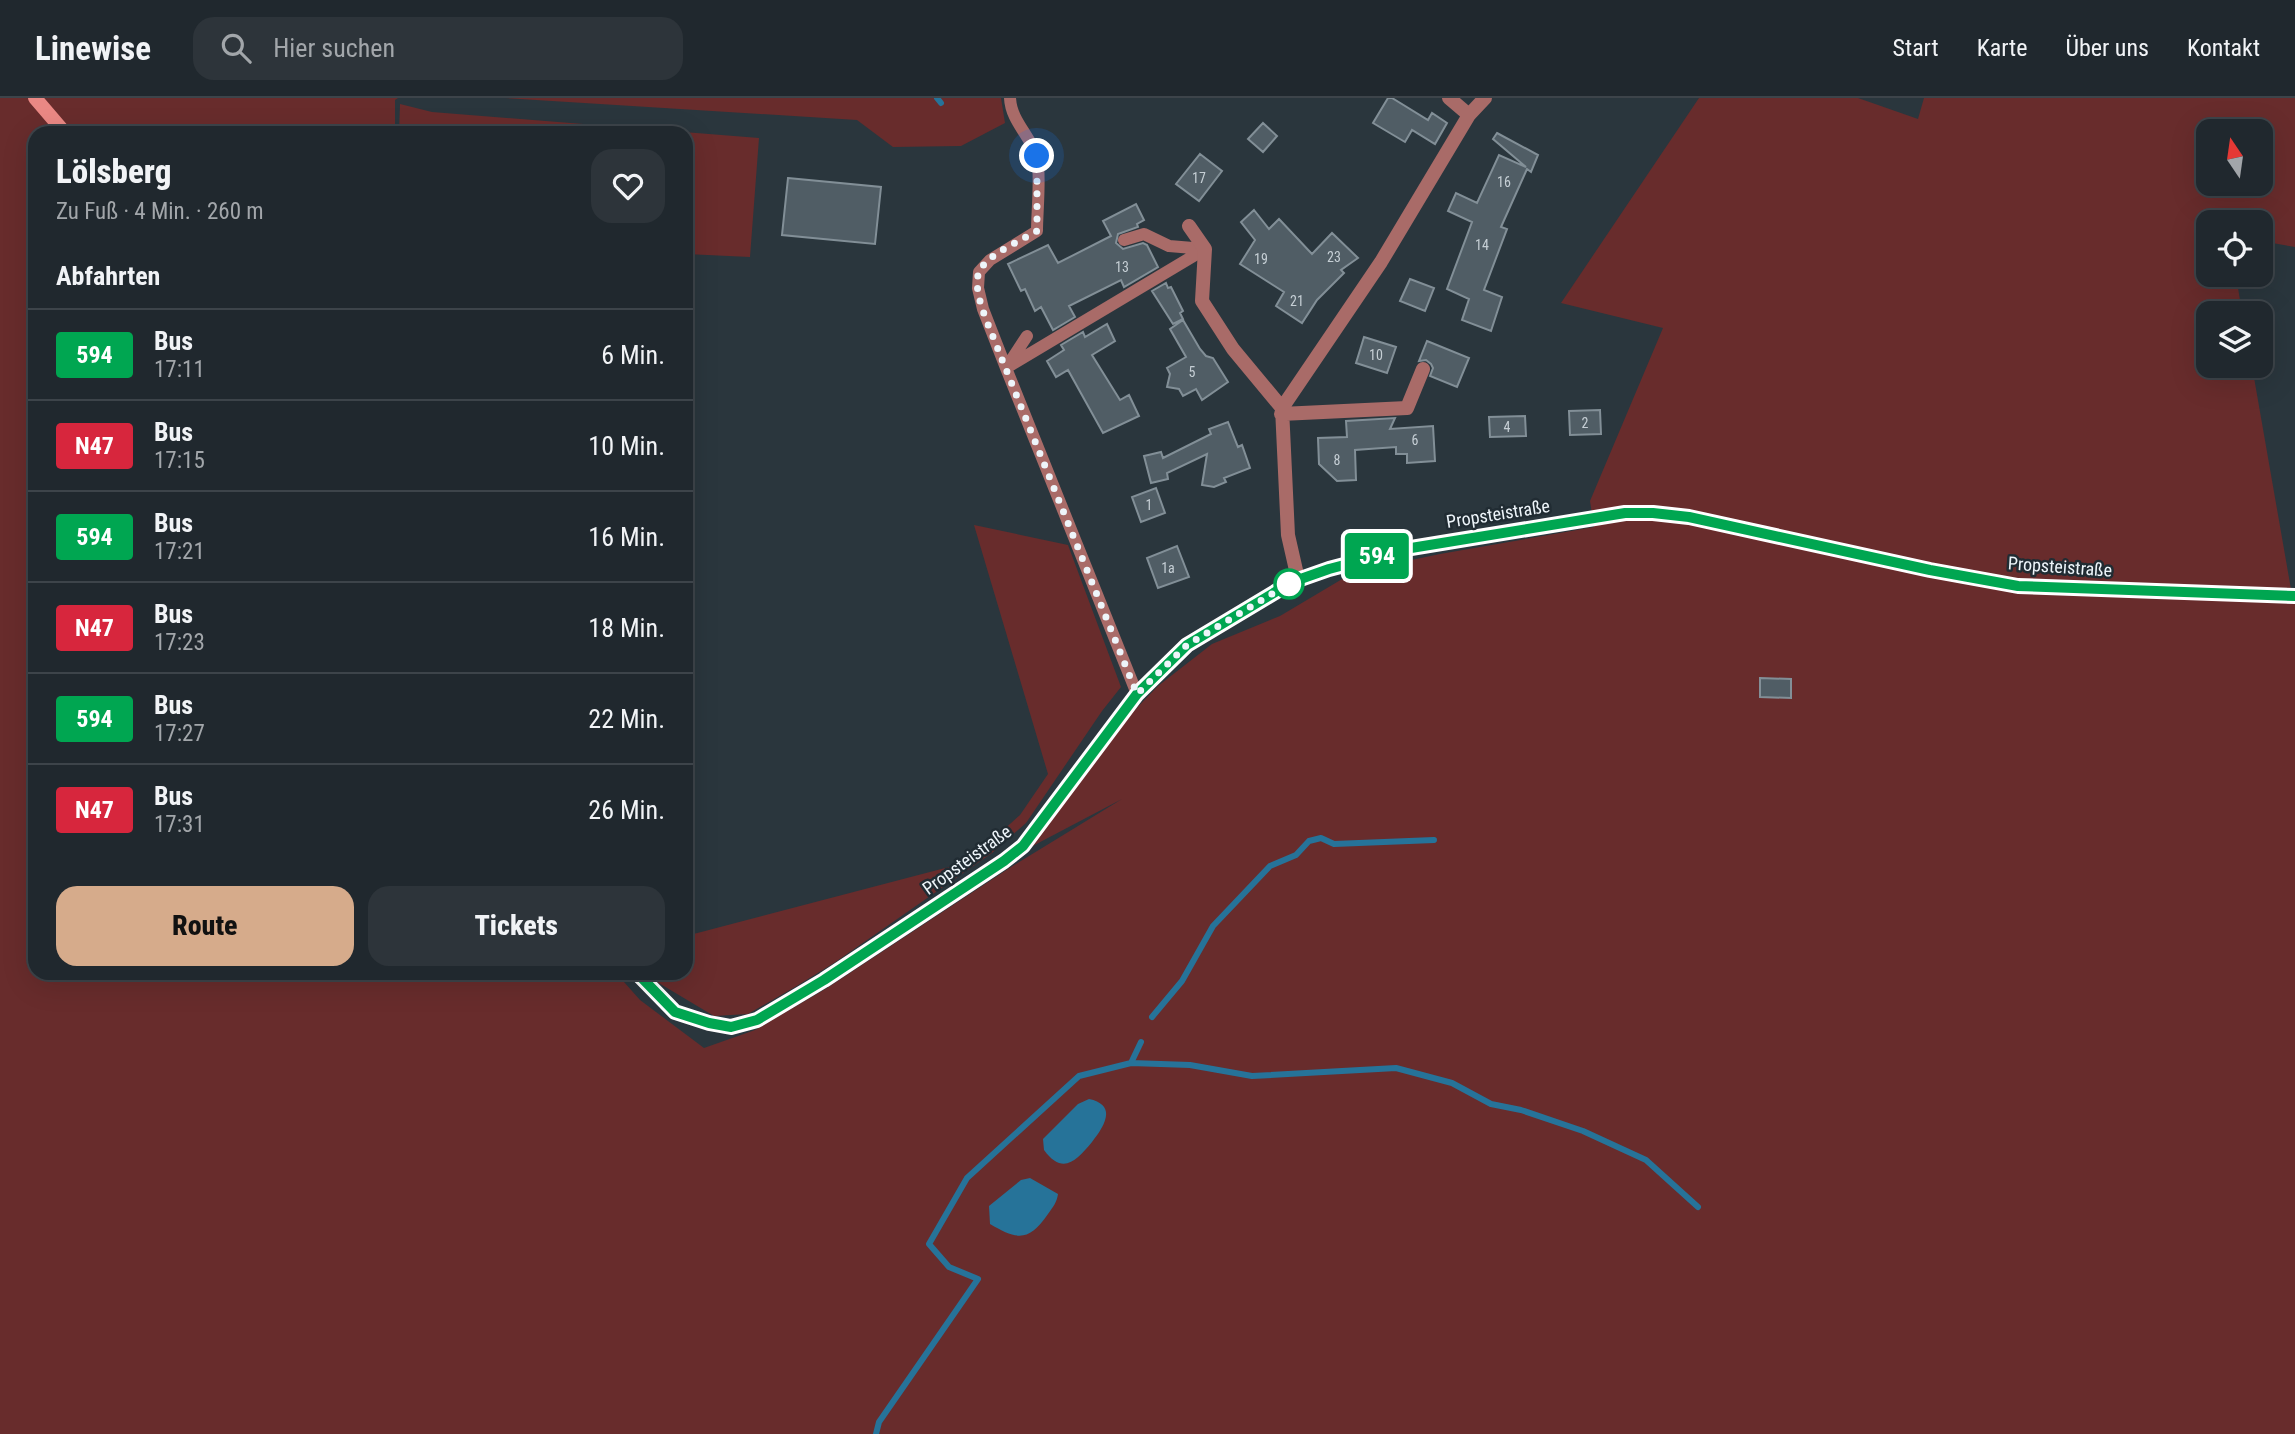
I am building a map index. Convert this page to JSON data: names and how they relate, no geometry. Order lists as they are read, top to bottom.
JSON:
{
  "streets": {
    "street": ["Propsteistraße"]
  },
  "lines": ["bus line 594"],
  "house_numbers": [
    "17",
    "16",
    "14",
    "23",
    "19",
    "13",
    "21",
    "10",
    "5",
    "2",
    "4",
    "6",
    "8",
    "1",
    "1a"
  ],
  "north": "top",
  "page": {
    "header": "Linewise",
    "search": "Hier suchen",
    "nav": [
      "Start",
      "Karte",
      "Über uns",
      "Kontakt"
    ],
    "on_map": "594",
    "heading": [
      ["Lölsberg", "Zu Fuß · 4 Min. · 260 m"],
      "Abfahrten"
    ],
    "list": [
      {
        "mark": "594",
        "name": "Bus",
        "note": "17:11",
        "value": "6 Min."
      },
      {
        "mark": "N47",
        "name": "Bus",
        "note": "17:15",
        "value": "10 Min."
      },
      {
        "mark": "594",
        "name": "Bus",
        "note": "17:21",
        "value": "16 Min."
      },
      {
        "mark": "N47",
        "name": "Bus",
        "note": "17:23",
        "value": "18 Min."
      },
      {
        "mark": "594",
        "name": "Bus",
        "note": "17:27",
        "value": "22 Min."
      },
      {
        "mark": "N47",
        "name": "Bus",
        "note": "17:31",
        "value": "26 Min."
      }
    ],
    "buttons": ["Route", "Tickets"]
  }
}
